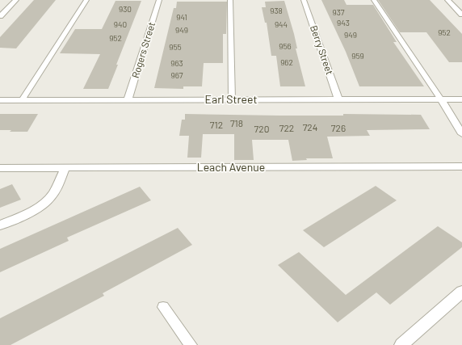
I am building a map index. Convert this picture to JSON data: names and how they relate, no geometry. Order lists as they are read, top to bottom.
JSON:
{
  "streets": {
    "street": [
      "Rogers Street",
      "Berry Street",
      "Earl Street",
      "Leach Avenue"
    ]
  },
  "crossings": [
    ["Rogers Street", "Earl Street"],
    ["Berry Street", "Earl Street"]
  ],
  "house_numbers": [
    "930",
    "938",
    "937",
    "941",
    "943",
    "940",
    "944",
    "949",
    "952",
    "949",
    "952",
    "956",
    "955",
    "959",
    "962",
    "963",
    "967",
    "718",
    "712",
    "724",
    "722",
    "726",
    "720"
  ]
}
